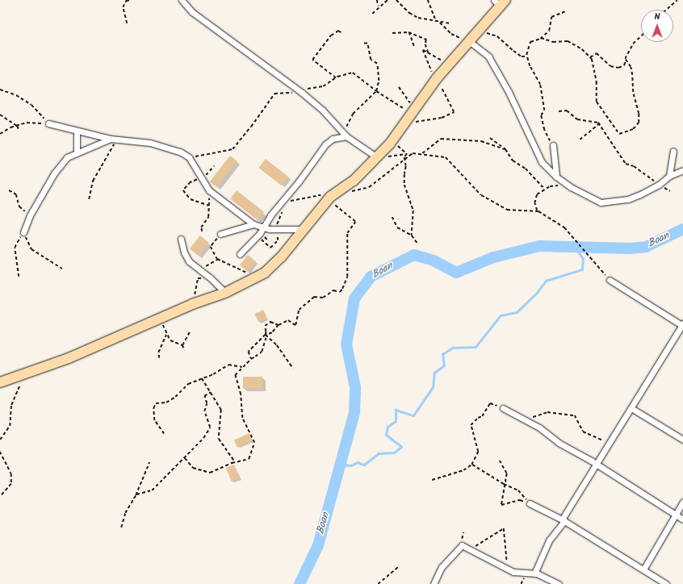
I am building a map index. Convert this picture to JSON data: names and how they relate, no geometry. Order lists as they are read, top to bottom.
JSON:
{
  "water": ["Boan"],
  "north": "top"
}
